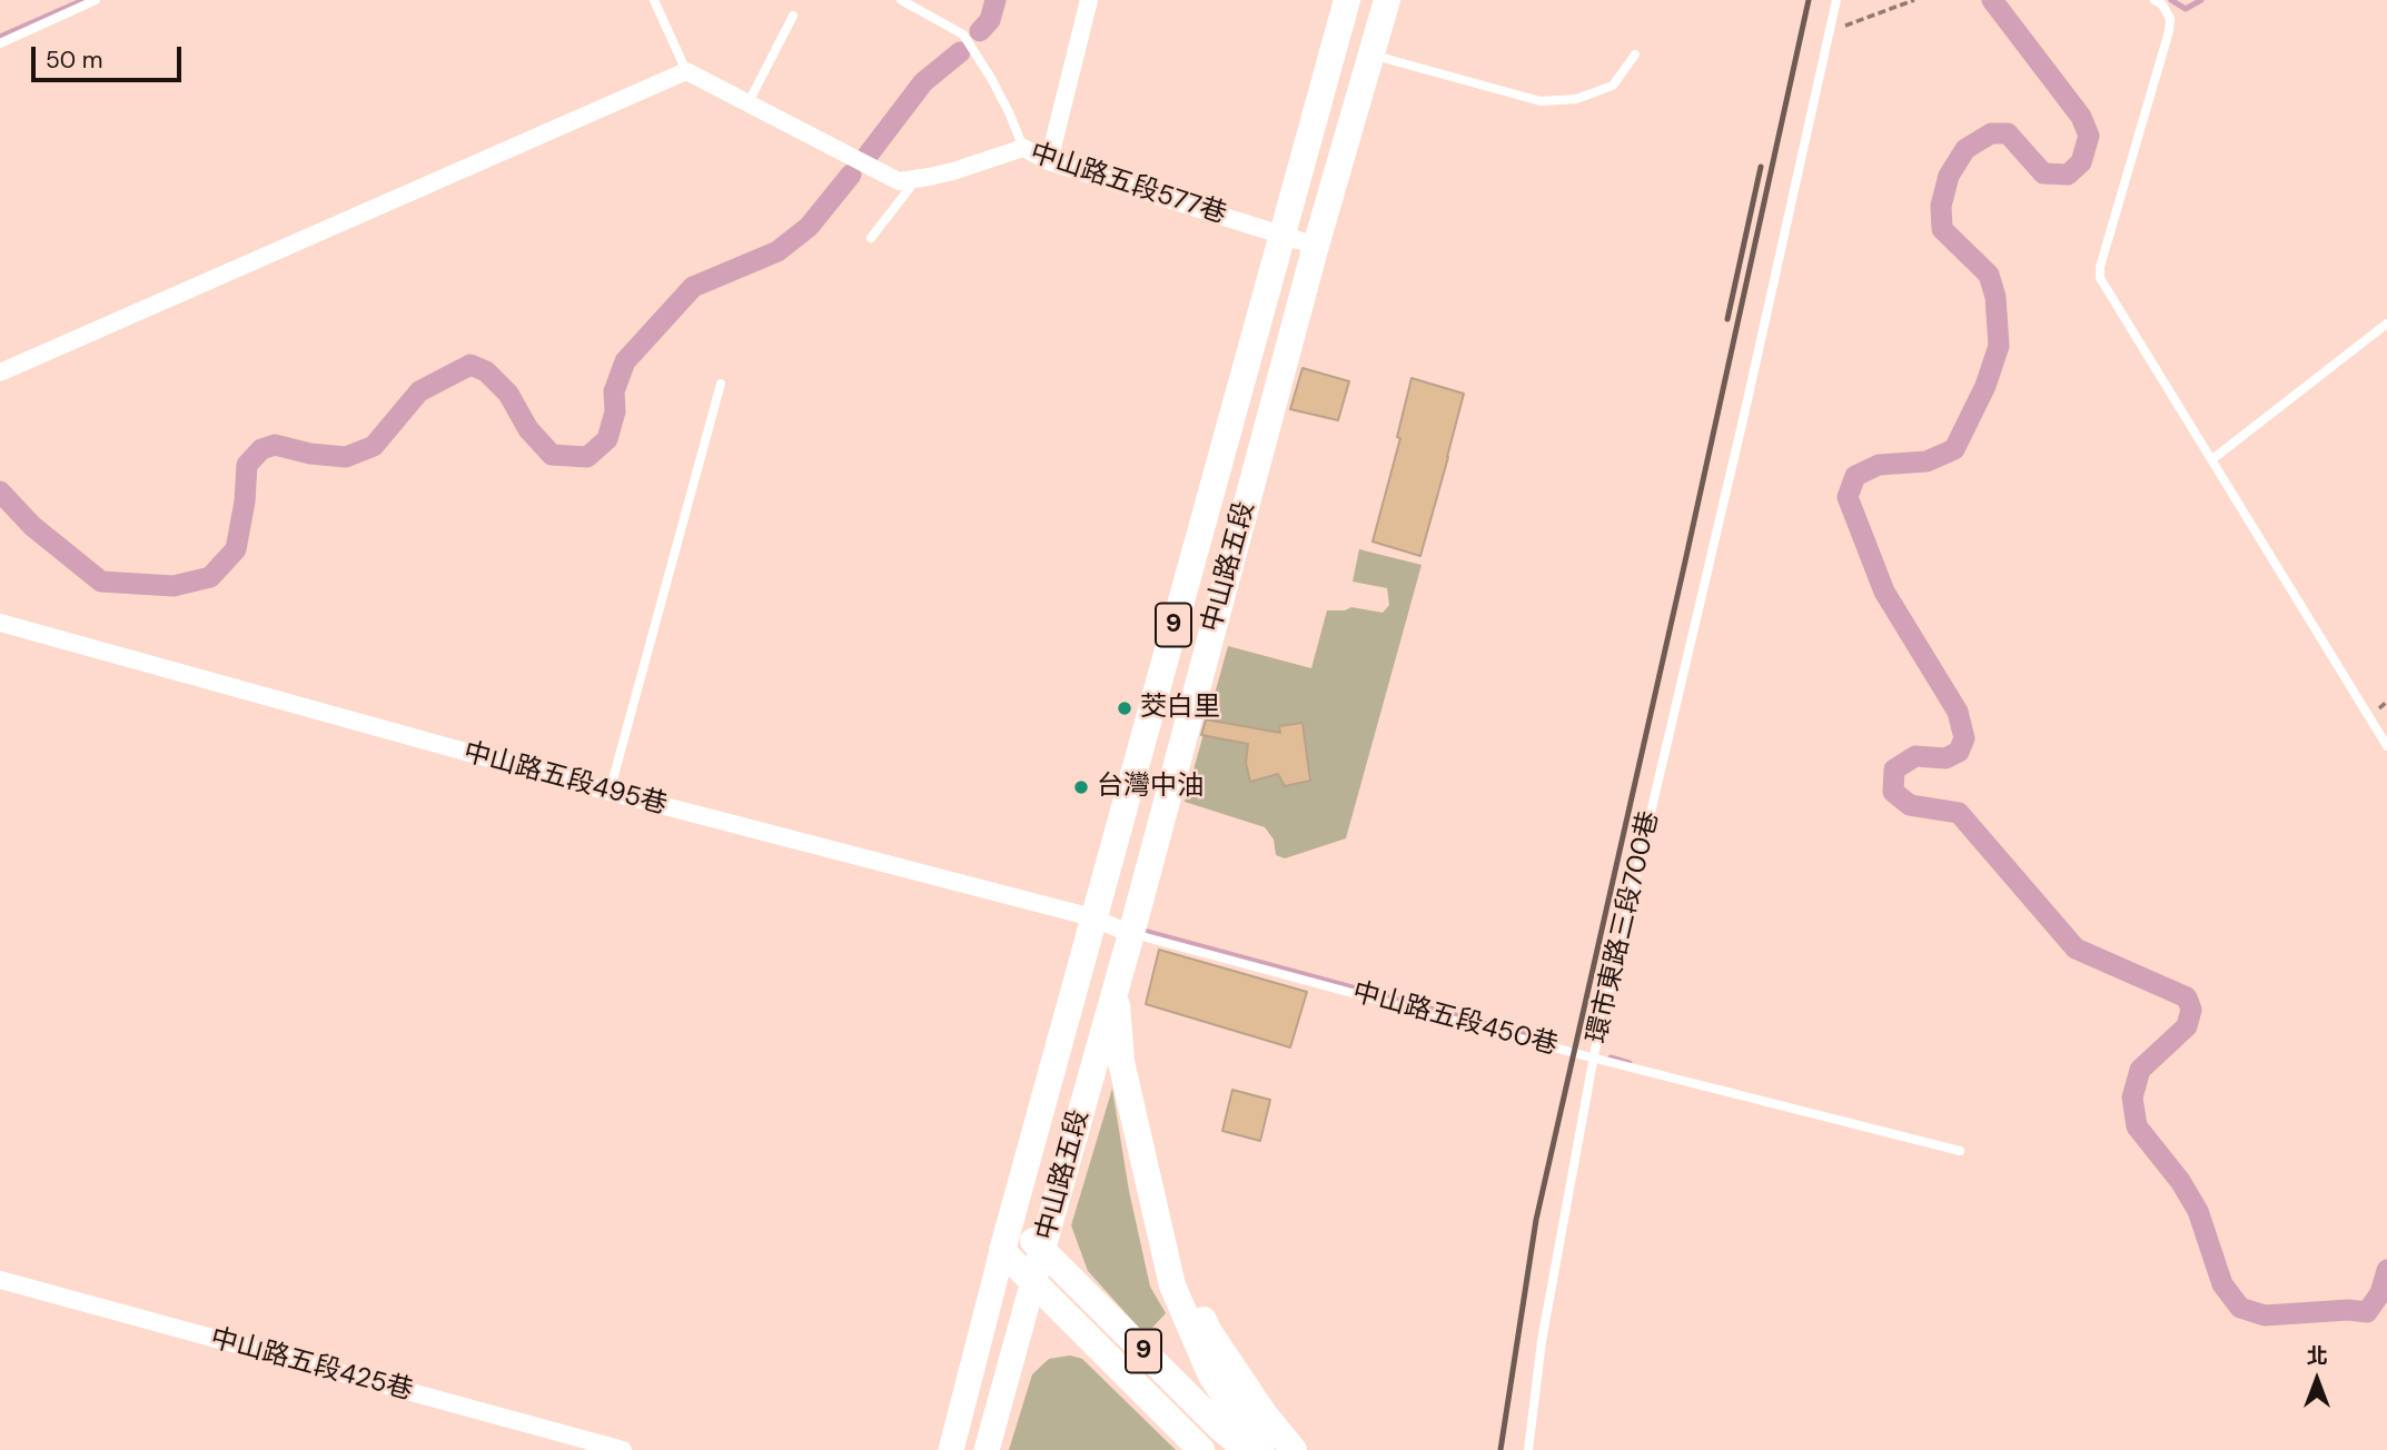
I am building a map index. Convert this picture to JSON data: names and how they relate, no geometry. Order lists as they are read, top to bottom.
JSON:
{
  "streets": {
    "main road": ["中山路五段", "9"],
    "street": ["中山路五段577巷", "中山路五段495巷", "中山路五段425巷"],
    "lane": ["環市東路三段700巷", "中山路五段450巷"]
  },
  "crossings": [
    ["中山路五段577巷", "中山路五段"],
    ["中山路五段", "9"],
    ["中山路五段", "中山路五段495巷"],
    ["中山路五段", "中山路五段450巷"],
    ["中山路五段495巷", "中山路五段450巷"],
    ["環市東路三段700巷", "中山路五段450巷"]
  ],
  "places": ["茭白里", "台灣中油"],
  "scale_bar": "50 m",
  "north": "top"
}
